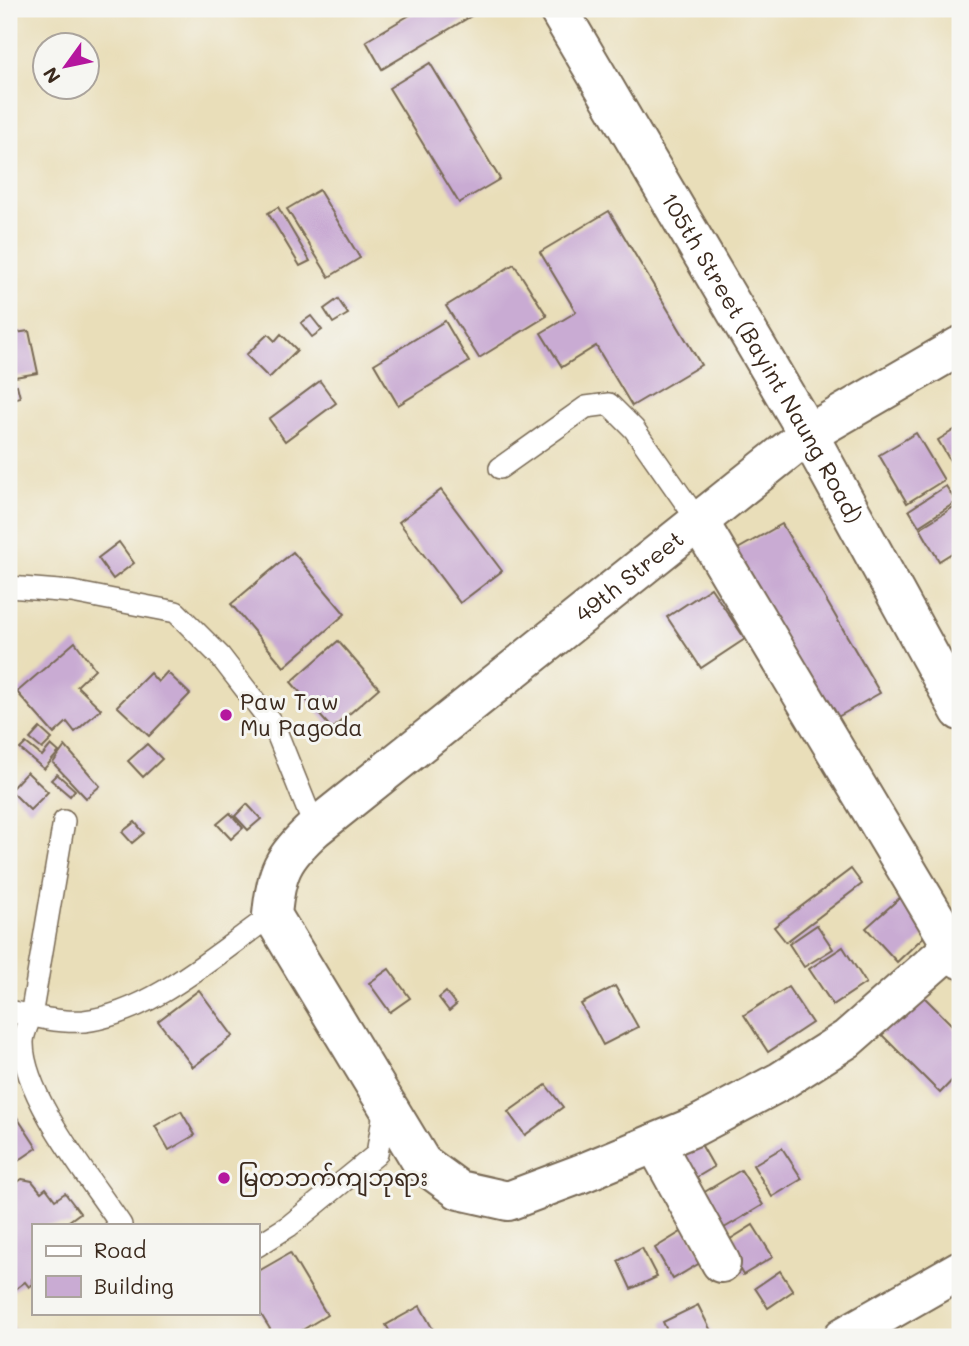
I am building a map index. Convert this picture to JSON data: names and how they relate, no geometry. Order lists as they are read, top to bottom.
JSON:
{
  "streets": {
    "street": ["105th Street (Bayint Naung Road)", "49th Street"]
  },
  "crossings": [
    ["105th Street (Bayint Naung Road)", "49th Street"]
  ],
  "places": ["Paw Taw Mu Pagoda", "မြတဘက်ကျဘုရား"],
  "legend": ["Road", "Building"],
  "north": "bottom left"
}
